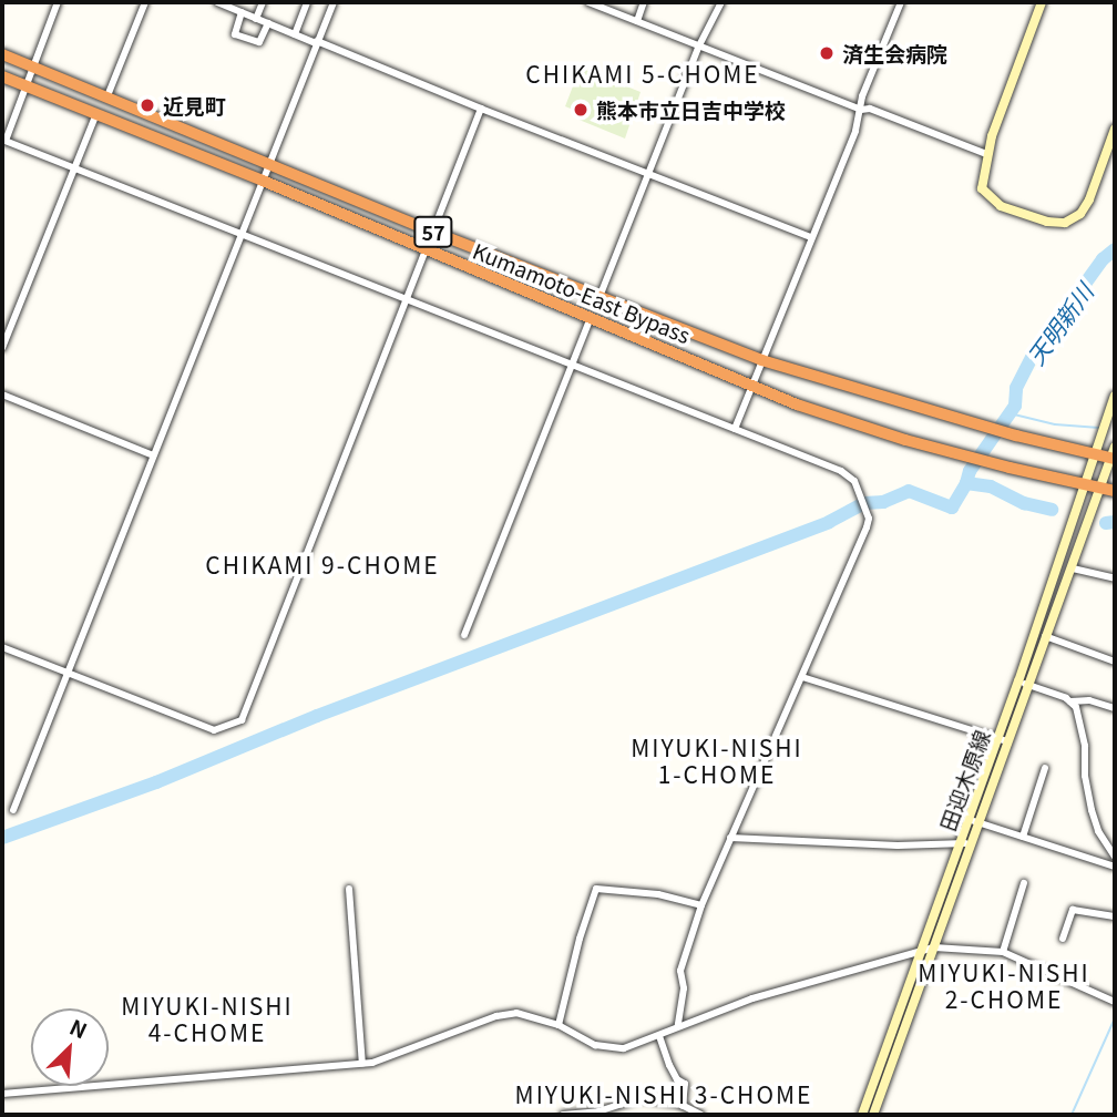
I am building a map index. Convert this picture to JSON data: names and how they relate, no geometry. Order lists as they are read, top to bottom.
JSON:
{
  "streets": {
    "highway": ["57", "Kumamoto-East Bypass"],
    "main road": ["田迎木原線"]
  },
  "crossings": [
    ["Kumamoto-East Bypass", "田迎木原線"]
  ],
  "districts": [
    "CHIKAMI 5-CHOME",
    "CHIKAMI 9-CHOME",
    "MIYUKI-NISHI 1-CHOME",
    "MIYUKI-NISHI 2-CHOME",
    "MIYUKI-NISHI 4-CHOME",
    "MIYUKI-NISHI 3-CHOME"
  ],
  "water": ["天明新川"],
  "places": ["済生会病院", "近見町", "熊本市立日吉中学校"],
  "north": "top right"
}
